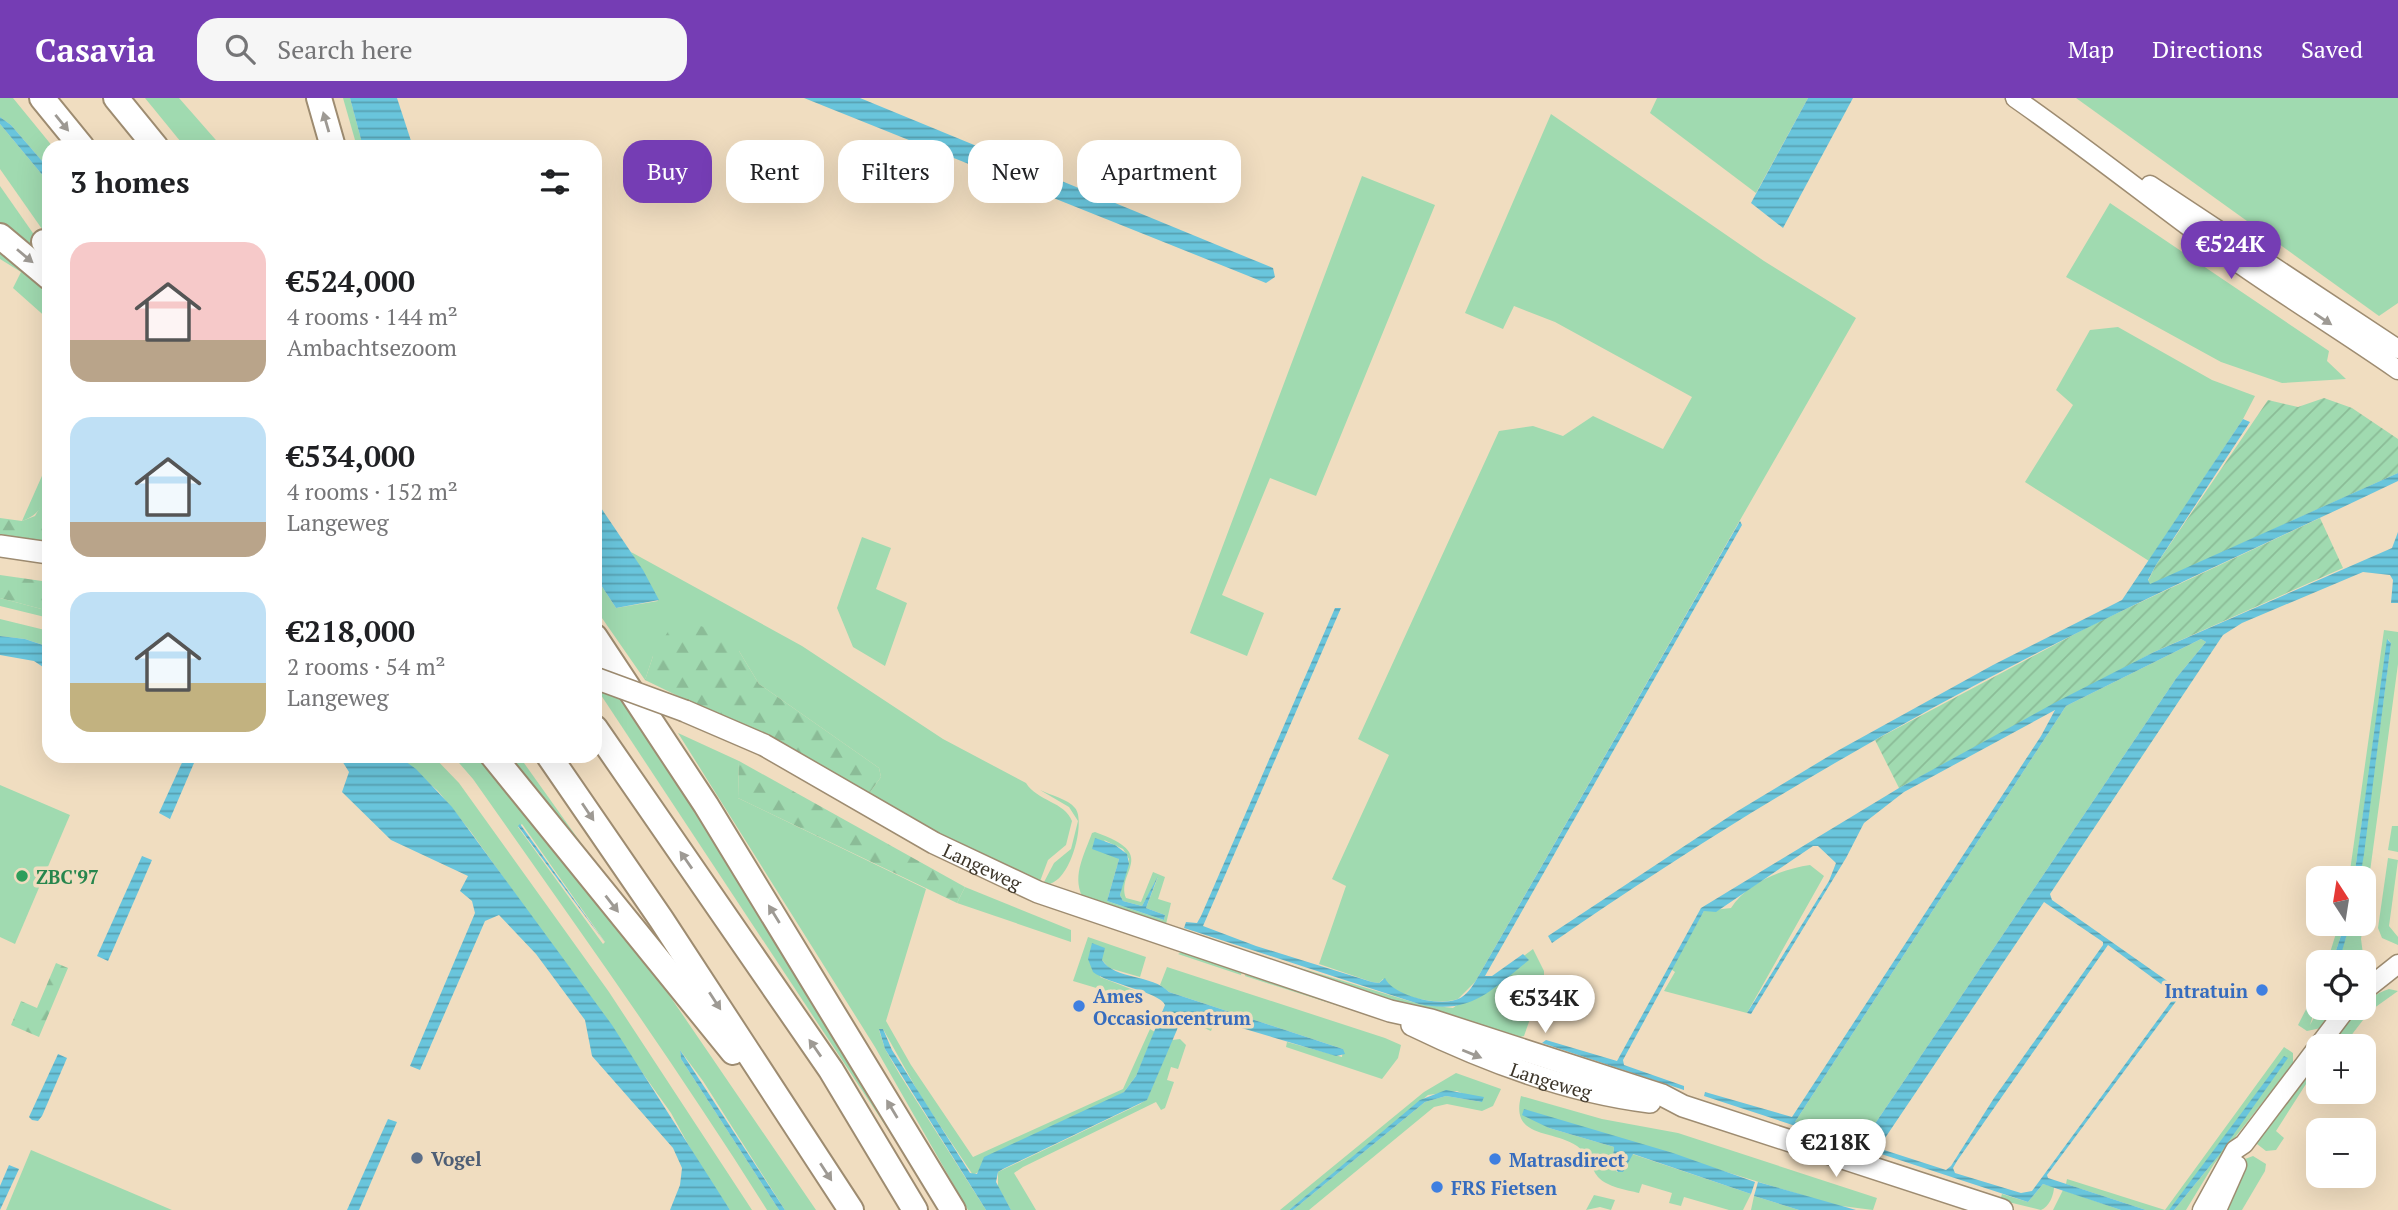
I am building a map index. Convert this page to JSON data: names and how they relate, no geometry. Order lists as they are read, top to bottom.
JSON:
{
  "streets": {
    "main road": ["Langeweg"]
  },
  "places": [
    "ZBC'97",
    "Intratuin",
    "Ames Occasioncentrum",
    "Vogel",
    "Matrasdirect",
    "FRS Fietsen"
  ],
  "north": "top",
  "page": {
    "header": "Casavia",
    "search": "Search here",
    "nav": ["Map", "Directions", "Saved"],
    "chip": [
      "Buy",
      "Rent",
      "Filters",
      "New",
      "Apartment"
    ],
    "heading": "3 homes",
    "price": ["€524K", "€534K", "€218K"],
    "list": [
      {
        "name": "€524,000",
        "note": "4 rooms · 144 m² · Ambachtsezoom"
      },
      {
        "name": "€534,000",
        "note": "4 rooms · 152 m² · Langeweg"
      },
      {
        "name": "€218,000",
        "note": "2 rooms · 54 m² · Langeweg"
      }
    ],
    "map_buttons": ["+", "−"]
  }
}
